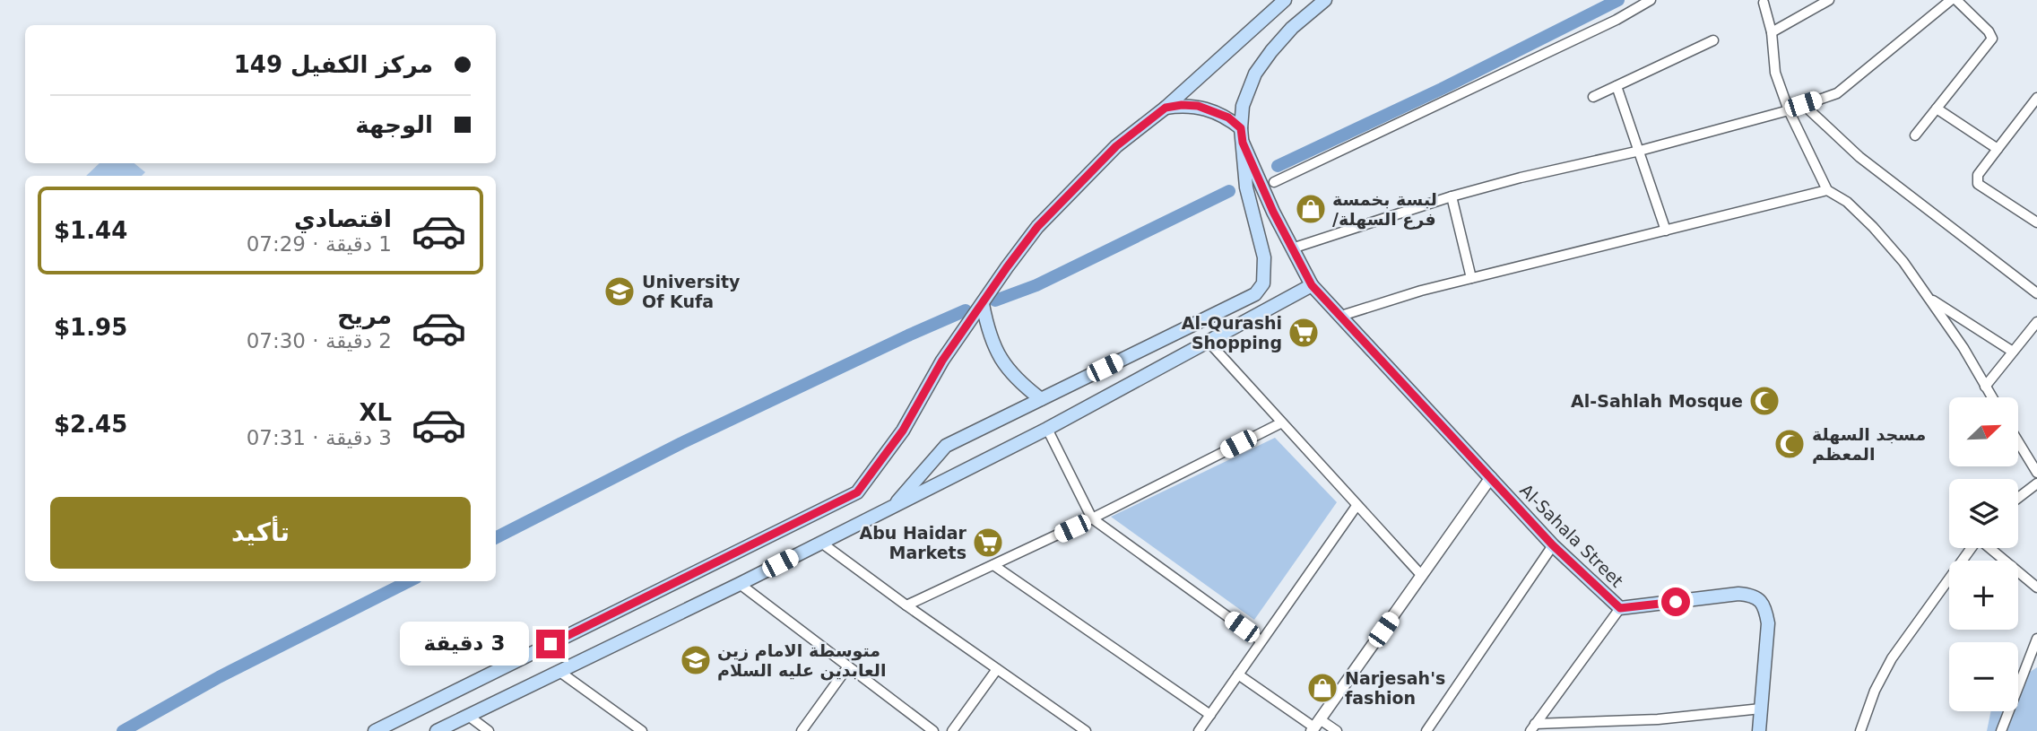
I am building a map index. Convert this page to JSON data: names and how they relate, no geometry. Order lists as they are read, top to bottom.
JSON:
{
  "streets": {
    "main road": ["Al-Sahala Street"]
  },
  "places": {
    "shop": ["لبسة بخمسة /فرع السهلة", "Narjesah's fashion"],
    "school or university": ["University Of Kufa", "متوسطة الامام زين العابدين عليه السلام"],
    "supermarket": ["Al-Qurashi Shopping", "Abu Haidar Markets"],
    "mosque": ["Al-Sahlah Mosque", "مسجد السهلة المعظم"]
  },
  "north": "top right",
  "page": {
    "banner": ["مركز الكفيل 149", "الوجهة"],
    "list": [
      {
        "name": "اقتصادي",
        "note": "1 دقيقة · 07:29",
        "value": "$1.44"
      },
      {
        "name": "مريح",
        "note": "2 دقيقة · 07:30",
        "value": "$1.95"
      },
      {
        "name": "XL",
        "note": "3 دقيقة · 07:31",
        "value": "$2.45"
      }
    ],
    "map_buttons": ["+", "−"],
    "buttons": "تأكيد",
    "bubble": "3 دقيقة"
  }
}
